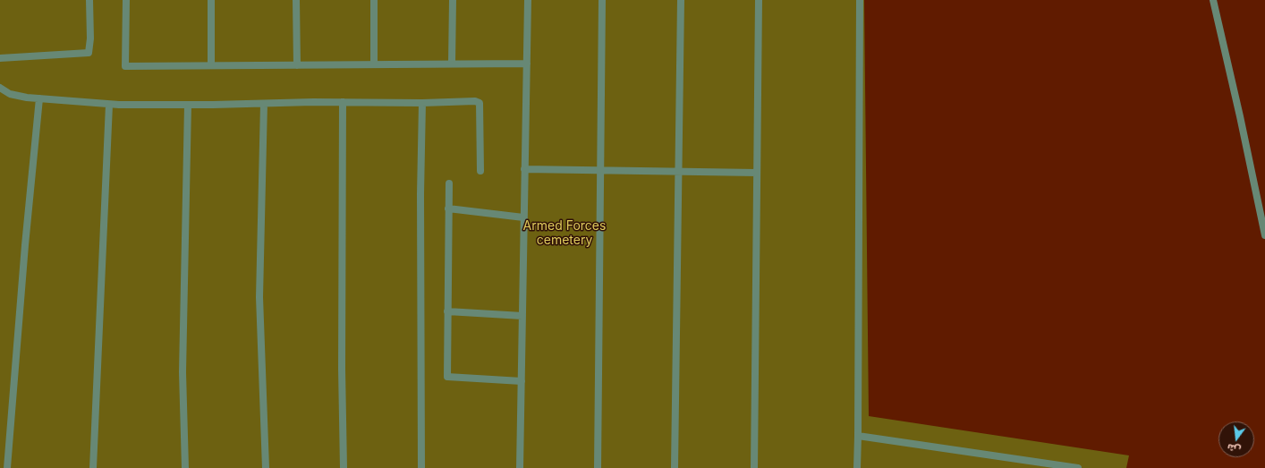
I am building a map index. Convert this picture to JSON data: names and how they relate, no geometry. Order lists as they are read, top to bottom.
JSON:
{
  "parks": ["Armed Forces cemetery"],
  "north": "bottom"
}
